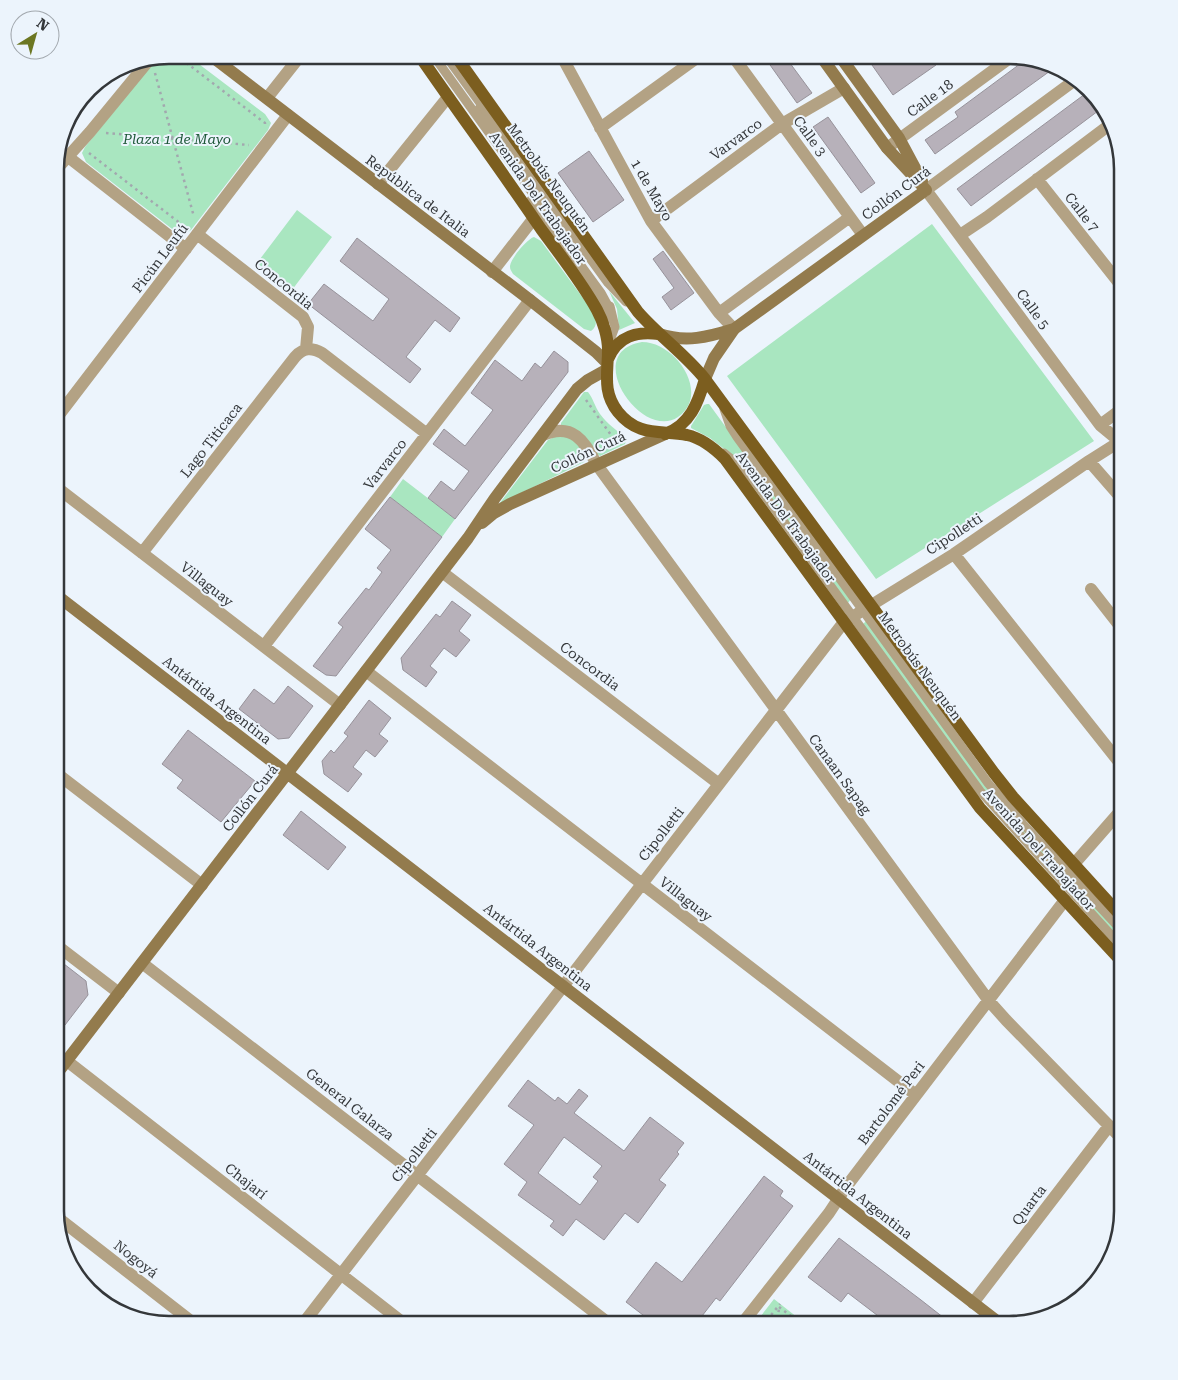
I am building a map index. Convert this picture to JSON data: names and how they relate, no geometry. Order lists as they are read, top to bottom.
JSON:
{
  "streets": {
    "main road": [
      "Collón Curá",
      "República de Italia",
      "Avenida Del Trabajador",
      "Calle 5",
      "Antártida Argentina"
    ],
    "street": [
      "Calle 18",
      "Calle 3",
      "Varvarco",
      "1 de Mayo",
      "Calle 7",
      "Picún Leufú",
      "Concordia",
      "Lago Titicaca",
      "Cipolletti",
      "Villaguay",
      "Canaan Sapag",
      "Bartolomé Peri",
      "General Galarza",
      "Chajarí",
      "Quarta",
      "Nogoyá"
    ],
    "lane": ["Metrobús Neuquén"]
  },
  "crossings": [
    ["Calle 18", "Calle 5"],
    ["Calle 3", "Varvarco"],
    ["Calle 3", "Collón Curá"],
    ["Varvarco", "1 de Mayo"],
    ["Varvarco", "República de Italia"],
    ["Varvarco", "Calle 5"],
    ["Varvarco", "Villaguay"],
    ["Metrobús Neuquén", "Avenida Del Trabajador"],
    ["Metrobús Neuquén", "Cipolletti"],
    ["1 de Mayo", "Collón Curá"],
    ["Collón Curá", "República de Italia"],
    ["Collón Curá", "Avenida Del Trabajador"],
    ["Collón Curá", "Concordia"],
    ["Collón Curá", "Calle 5"],
    ["Collón Curá", "Villaguay"],
    ["Collón Curá", "Antártida Argentina"],
    ["Collón Curá", "Canaan Sapag"],
    ["Collón Curá", "General Galarza"],
    ["Collón Curá", "Chajarí"],
    ["República de Italia", "Avenida Del Trabajador"],
    ["República de Italia", "Picún Leufú"],
    ["Avenida Del Trabajador", "Cipolletti"],
    ["Avenida Del Trabajador", "Bartolomé Peri"],
    ["Picún Leufú", "Concordia"],
    ["Concordia", "Lago Titicaca"],
    ["Concordia", "Cipolletti"],
    ["Lago Titicaca", "Villaguay"],
    ["Cipolletti", "Villaguay"],
    ["Cipolletti", "Antártida Argentina"],
    ["Cipolletti", "Canaan Sapag"],
    ["Cipolletti", "General Galarza"],
    ["Cipolletti", "Chajarí"],
    ["Villaguay", "Bartolomé Peri"],
    ["Antártida Argentina", "Bartolomé Peri"],
    ["Antártida Argentina", "Quarta"],
    ["Canaan Sapag", "Bartolomé Peri"],
    ["Canaan Sapag", "Quarta"]
  ],
  "parks": ["Plaza 1 de Mayo"],
  "north": "top right"
}
